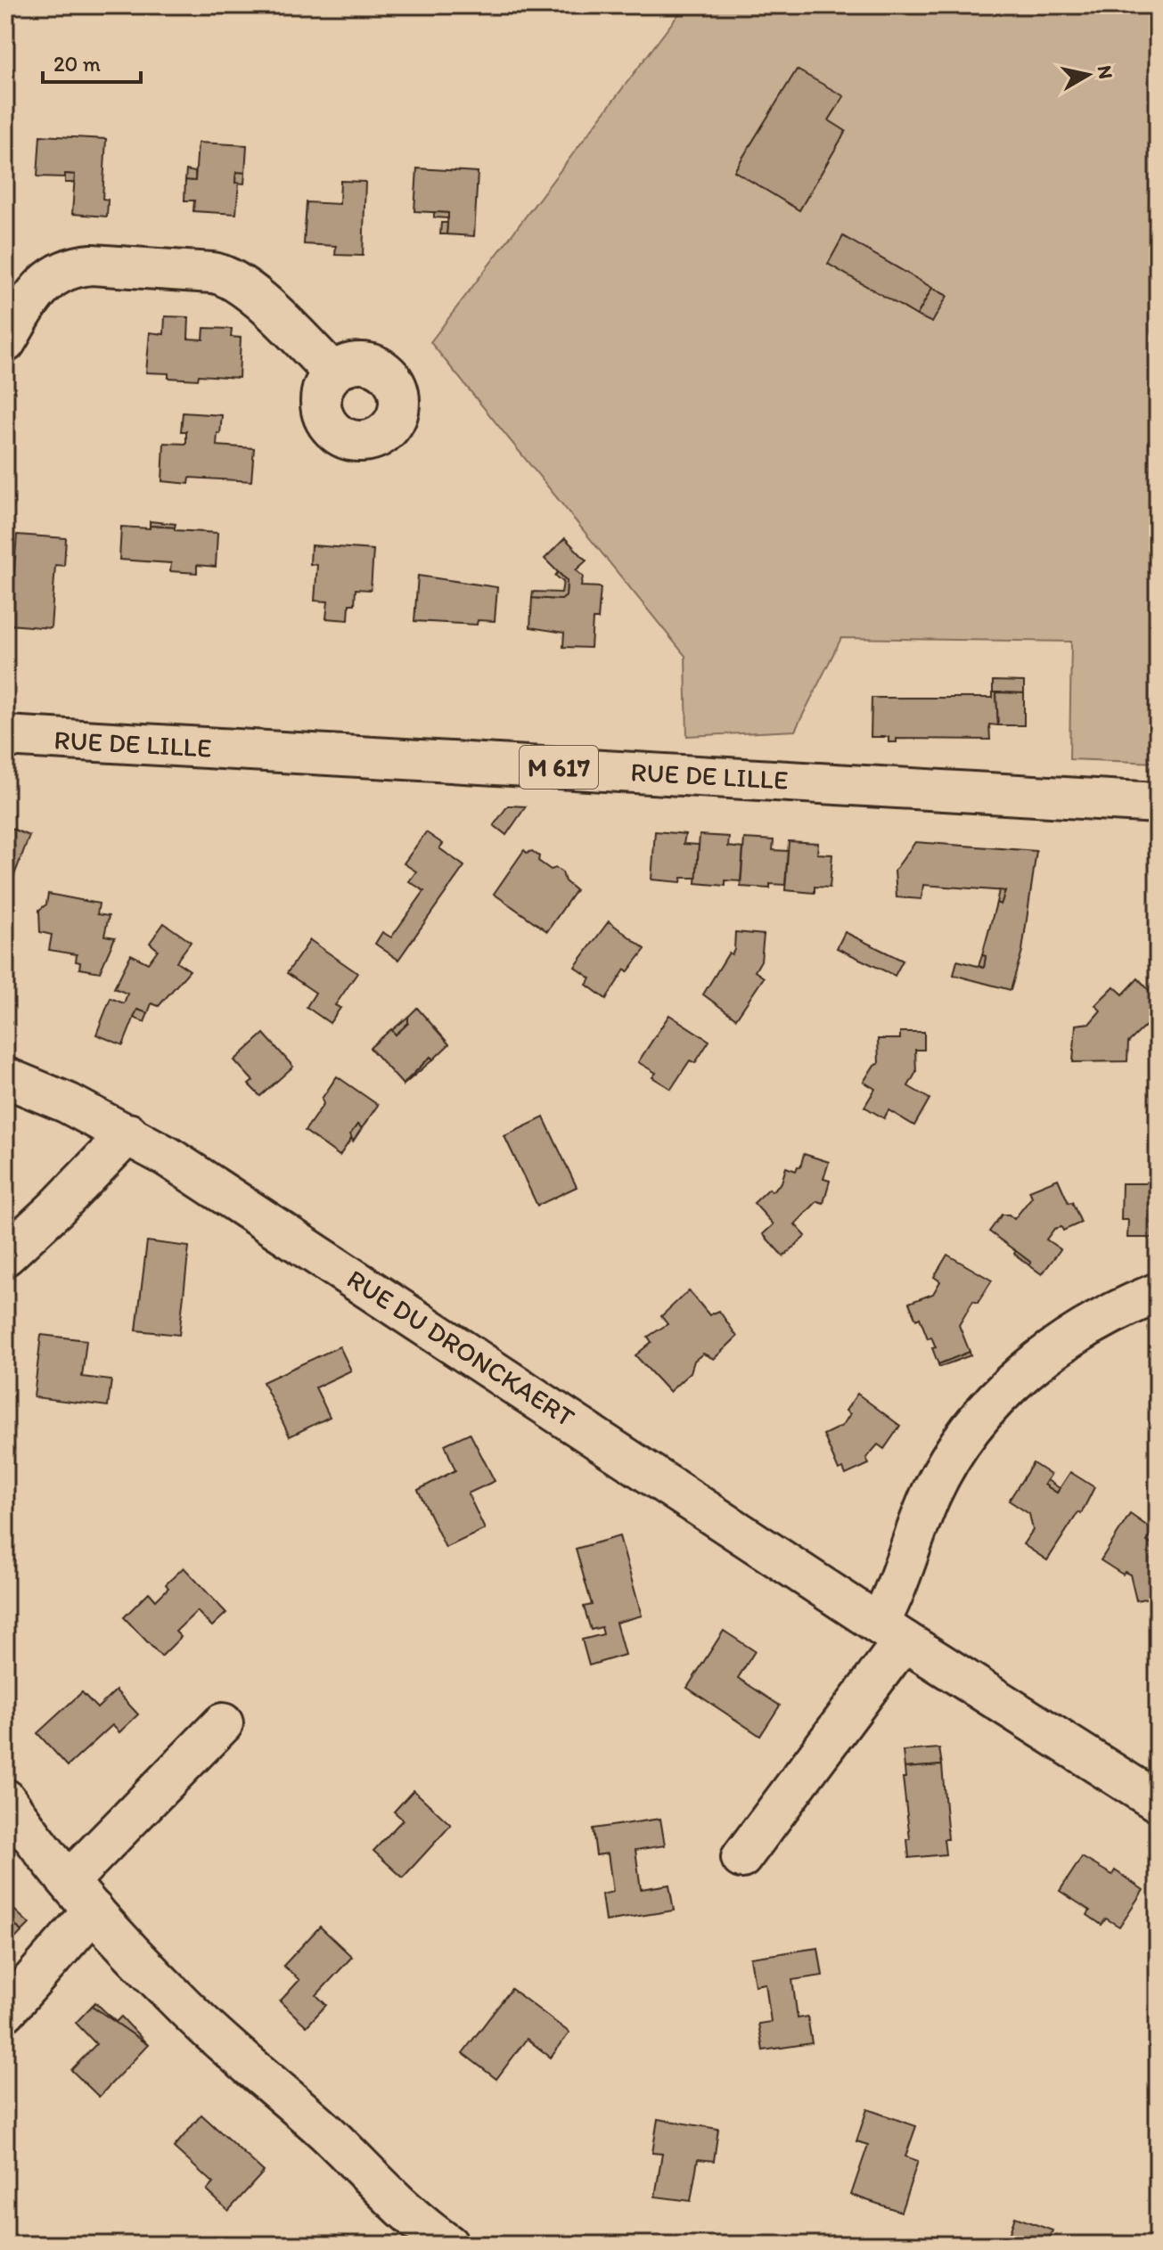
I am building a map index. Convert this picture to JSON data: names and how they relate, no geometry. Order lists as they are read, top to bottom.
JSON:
{
  "streets": {
    "main road": ["RUE DE LILLE", "M 617", "RUE DU DRONCKAERT"]
  },
  "scale_bar": "20 m",
  "north": "right"
}
